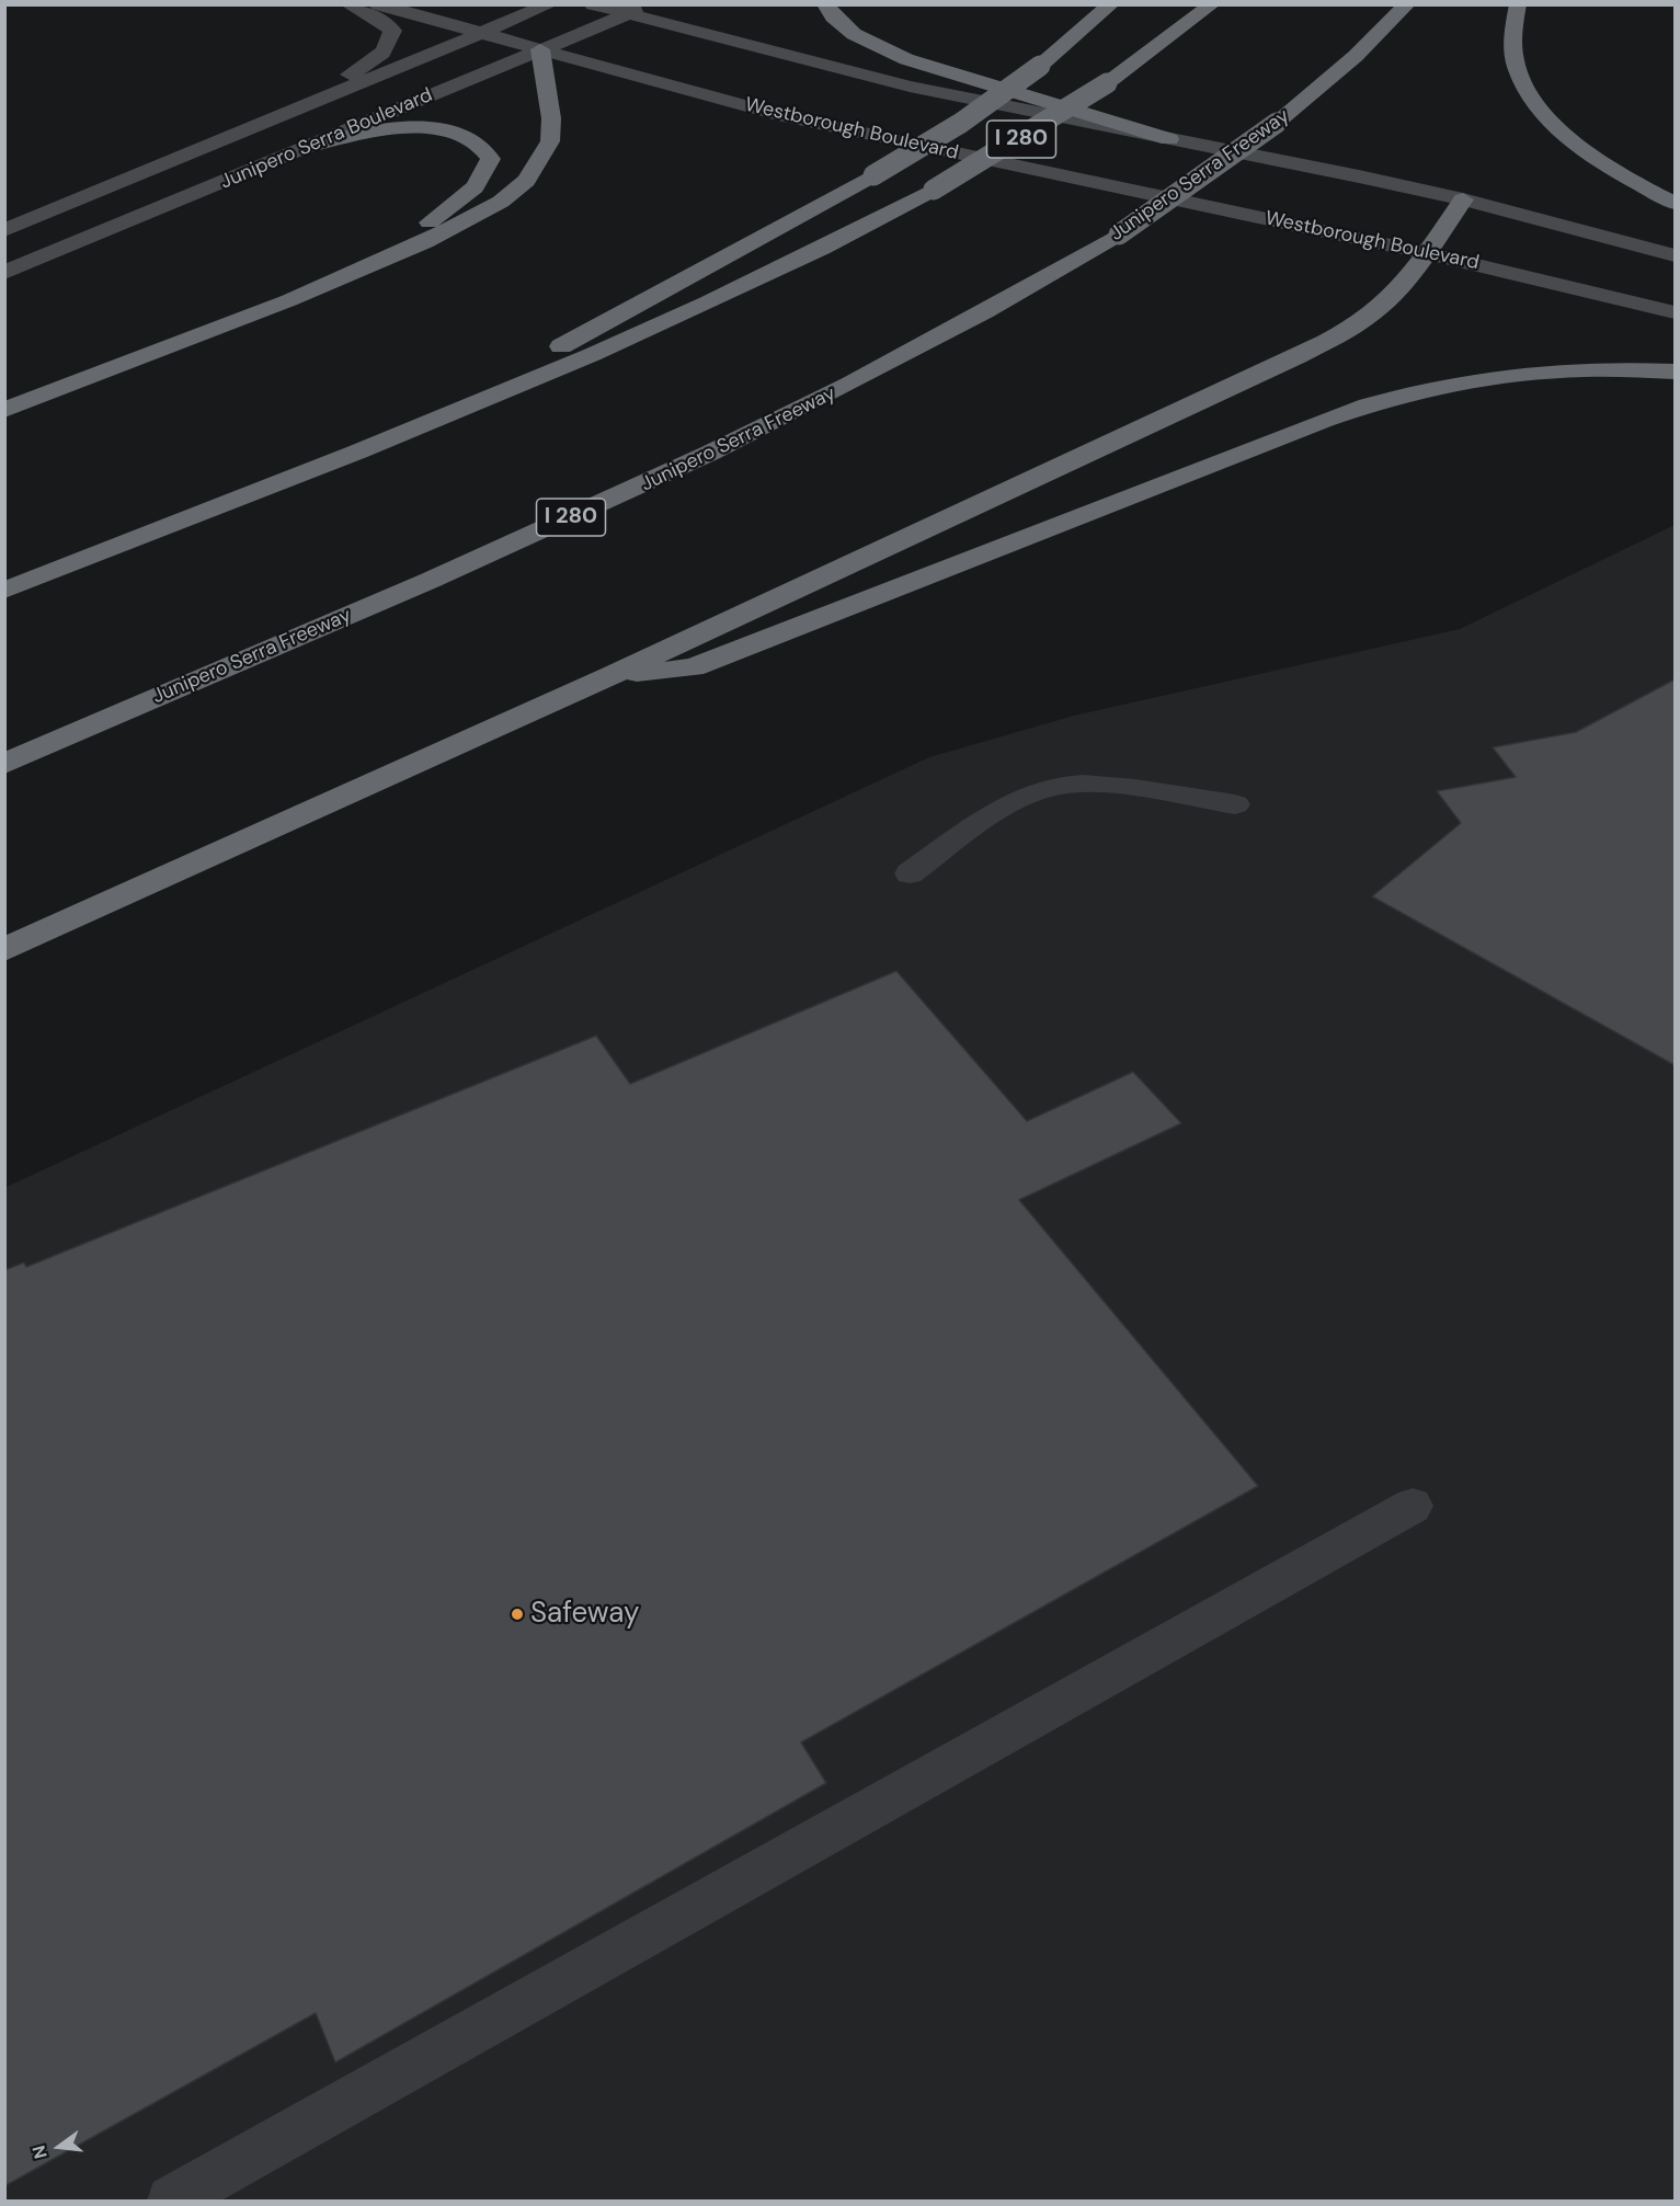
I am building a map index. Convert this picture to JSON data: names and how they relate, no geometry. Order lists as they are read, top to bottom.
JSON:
{
  "streets": {
    "highway": ["I 280", "Junipero Serra Freeway"],
    "main road": ["Westborough Boulevard", "Junipero Serra Boulevard"]
  },
  "crossings": [
    ["Westborough Boulevard", "Junipero Serra Boulevard"]
  ],
  "places": ["Safeway"],
  "north": "left"
}
